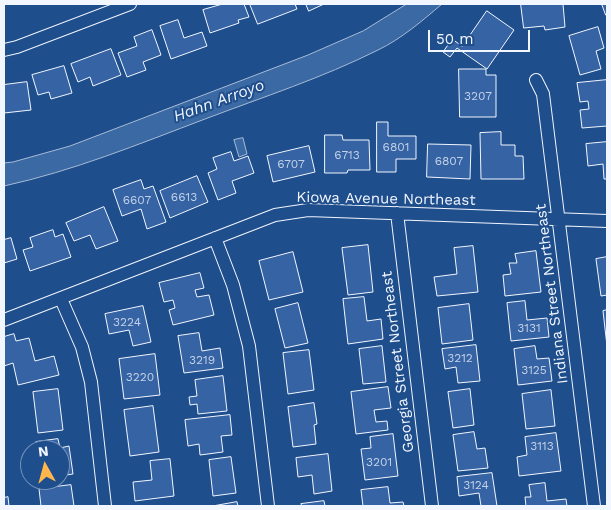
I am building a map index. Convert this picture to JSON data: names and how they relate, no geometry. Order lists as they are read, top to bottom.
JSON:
{
  "streets": {
    "street": ["Kiowa Avenue Northeast", "Indiana Street Northeast", "Georgia Street Northeast"]
  },
  "crossings": [
    ["Kiowa Avenue Northeast", "Indiana Street Northeast"],
    ["Kiowa Avenue Northeast", "Georgia Street Northeast"]
  ],
  "water": ["Hahn Arroyo"],
  "house_numbers": [
    "3207",
    "6801",
    "6713",
    "6807",
    "6707",
    "6613",
    "6607",
    "3224",
    "3131",
    "3212",
    "3219",
    "3125",
    "3220",
    "3113",
    "3201",
    "3124"
  ],
  "scale_bar": "50 m",
  "north": "top"
}
